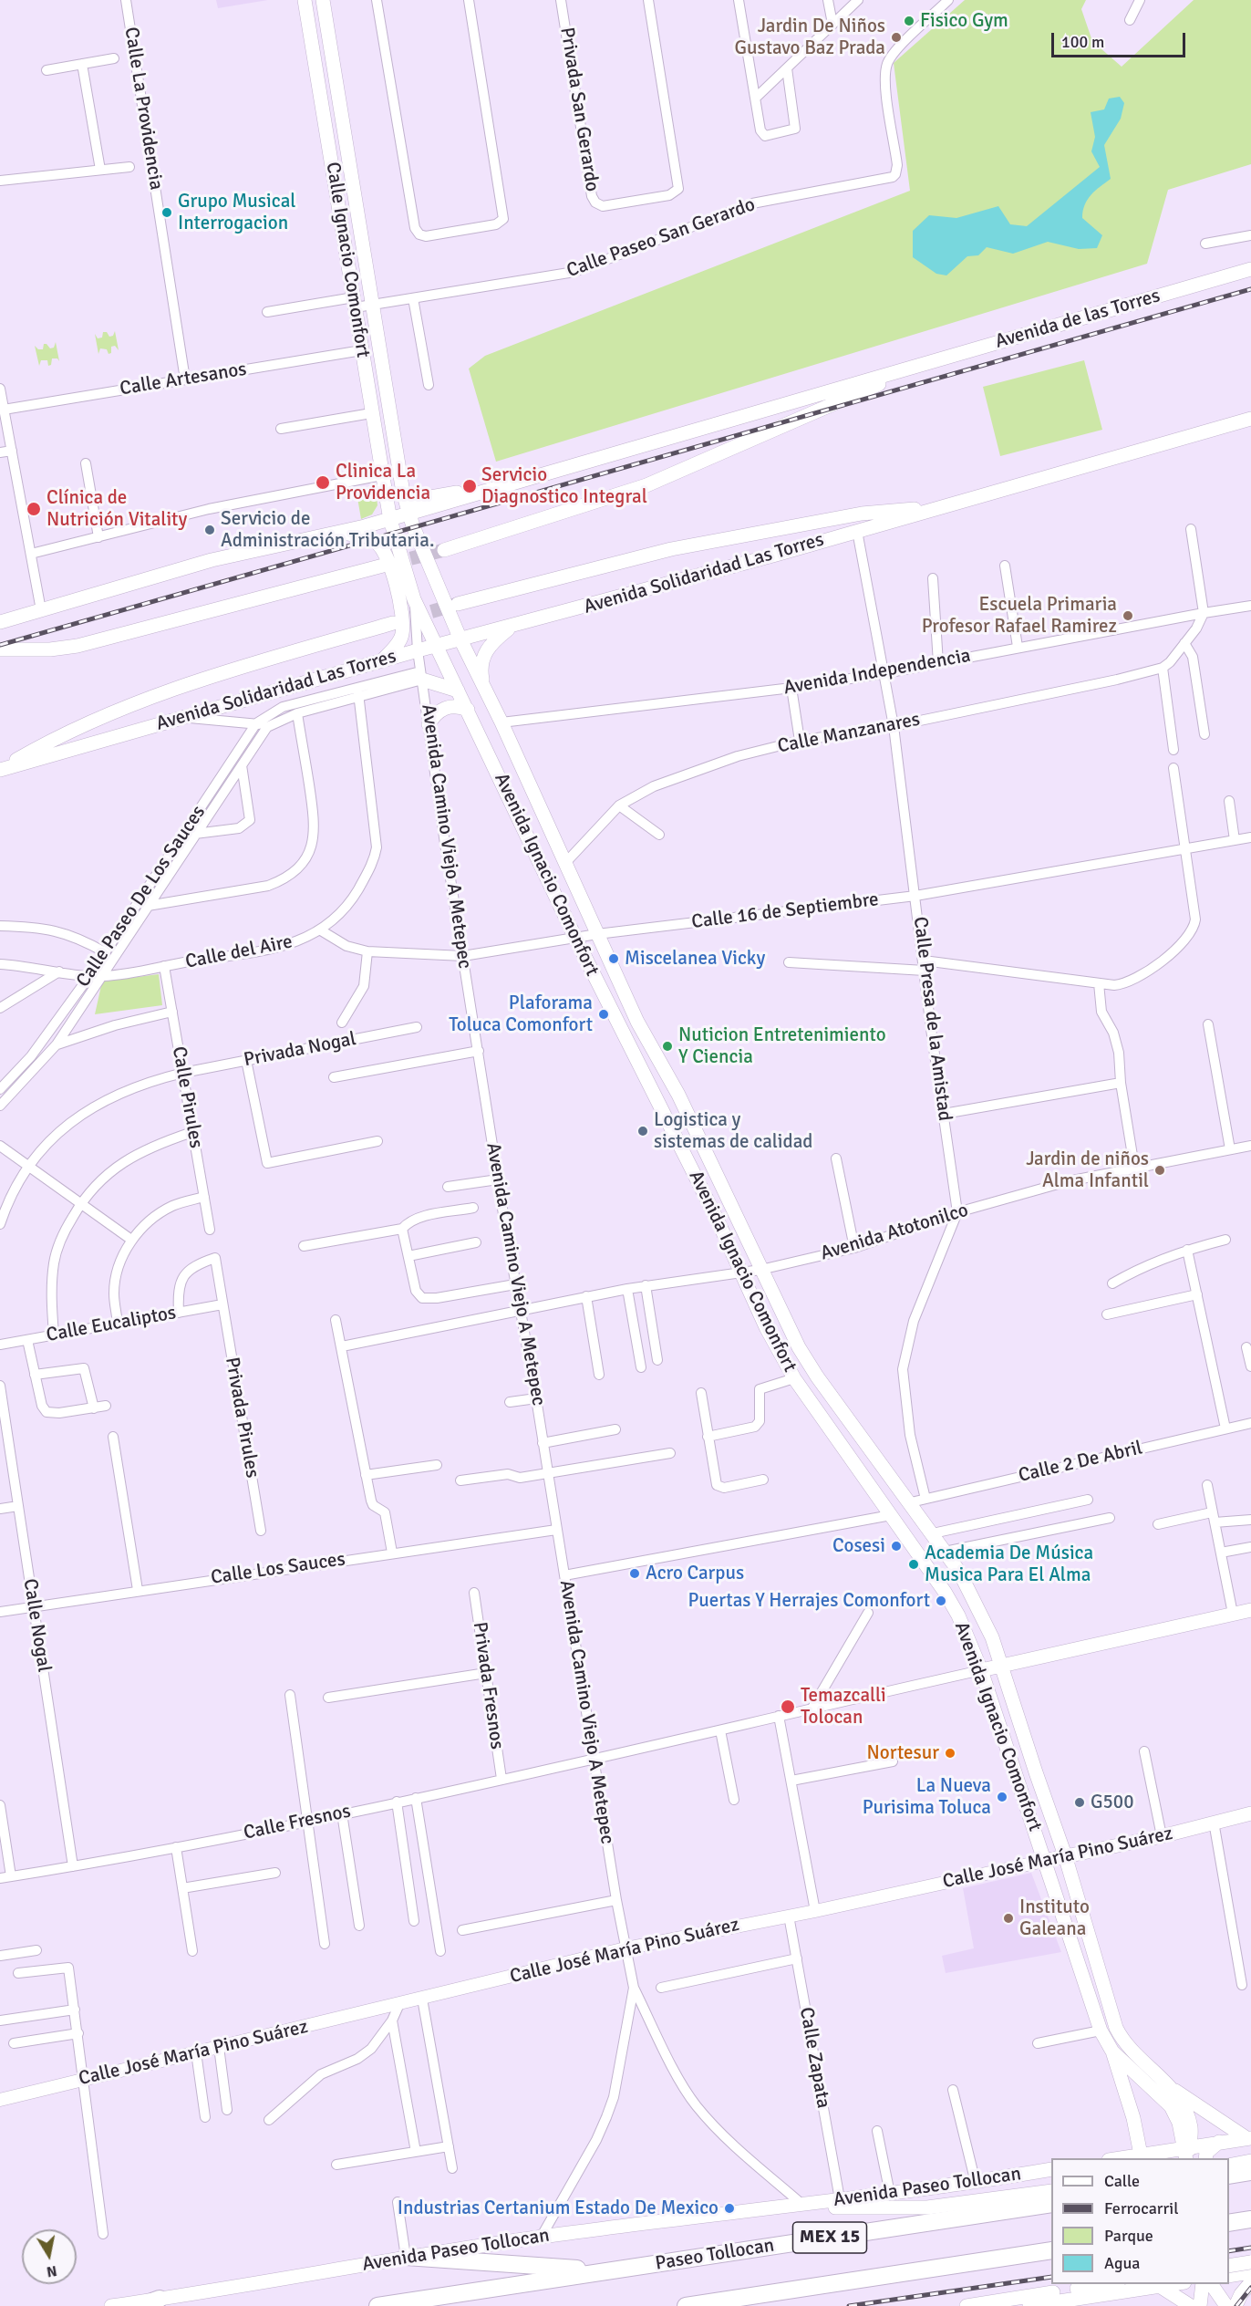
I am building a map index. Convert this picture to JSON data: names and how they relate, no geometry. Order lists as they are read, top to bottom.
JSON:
{
  "streets": {
    "highway": ["MEX 15", "Paseo Tollocan"],
    "main road": [
      "Calle Ignacio Comonfort",
      "Avenida de las Torres",
      "Avenida Solidaridad Las Torres",
      "Avenida Ignacio Comonfort",
      "Calle José María Pino Suárez",
      "Avenida Paseo Tollocan"
    ],
    "street": [
      "Calle La Providencia",
      "Privada San Gerardo",
      "Calle Paseo San Gerardo",
      "Calle Artesanos",
      "Avenida Independencia",
      "Calle Manzanares",
      "Avenida Camino Viejo A Metepec",
      "Calle Paseo De Los Sauces",
      "Calle 16 de Septiembre",
      "Calle del Aire",
      "Calle Presa de la Amistad",
      "Privada Nogal",
      "Calle Pirules",
      "Avenida Atotonilco",
      "Calle Eucaliptos",
      "Privada Pirules",
      "Calle 2 De Abril",
      "Calle Los Sauces",
      "Calle Nogal",
      "Privada Fresnos",
      "Calle Fresnos",
      "Calle Zapata"
    ]
  },
  "crossings": [
    ["Calle La Providencia", "Calle Artesanos"],
    ["Calle Paseo San Gerardo", "Calle Ignacio Comonfort"],
    ["Calle Ignacio Comonfort", "Calle Artesanos"],
    ["Calle Ignacio Comonfort", "Avenida Ignacio Comonfort"],
    ["Avenida Solidaridad Las Torres", "Avenida Camino Viejo A Metepec"],
    ["Avenida Solidaridad Las Torres", "Avenida Ignacio Comonfort"],
    ["Avenida Solidaridad Las Torres", "Calle Presa de la Amistad"],
    ["Avenida Independencia", "Avenida Ignacio Comonfort"],
    ["Avenida Independencia", "Calle Presa de la Amistad"],
    ["Calle Manzanares", "Avenida Ignacio Comonfort"],
    ["Calle Manzanares", "Calle Presa de la Amistad"],
    ["Avenida Camino Viejo A Metepec", "Avenida Ignacio Comonfort"],
    ["Avenida Camino Viejo A Metepec", "Calle 16 de Septiembre"],
    ["Avenida Camino Viejo A Metepec", "Avenida Atotonilco"],
    ["Avenida Camino Viejo A Metepec", "Calle Los Sauces"],
    ["Avenida Camino Viejo A Metepec", "Calle Fresnos"],
    ["Avenida Camino Viejo A Metepec", "Calle José María Pino Suárez"],
    ["Avenida Ignacio Comonfort", "Calle 16 de Septiembre"],
    ["Avenida Ignacio Comonfort", "Avenida Atotonilco"],
    ["Avenida Ignacio Comonfort", "Calle 2 De Abril"],
    ["Avenida Ignacio Comonfort", "Calle Fresnos"],
    ["Avenida Ignacio Comonfort", "Calle José María Pino Suárez"],
    ["Calle Paseo De Los Sauces", "Calle del Aire"],
    ["Calle Paseo De Los Sauces", "Calle Pirules"],
    ["Calle 16 de Septiembre", "Calle del Aire"],
    ["Calle 16 de Septiembre", "Calle Presa de la Amistad"],
    ["Calle del Aire", "Calle Pirules"],
    ["Calle Presa de la Amistad", "Avenida Atotonilco"],
    ["Privada Nogal", "Calle Pirules"],
    ["Calle Eucaliptos", "Privada Pirules"],
    ["Calle Los Sauces", "Calle Nogal"],
    ["Calle Nogal", "Calle Fresnos"],
    ["Privada Fresnos", "Calle Fresnos"],
    ["Calle José María Pino Suárez", "Calle Zapata"],
    ["Calle Zapata", "Avenida Paseo Tollocan"]
  ],
  "places": [
    "Fisico Gym",
    "Jardin De Niños Gustavo Baz Prada",
    "Grupo Musical Interrogacion",
    "Clinica La Providencia",
    "Servicio Diagnostico Integral",
    "Clínica de Nutrición Vitality",
    "Servicio de Administración Tributaria.",
    "Escuela Primaria Profesor Rafael Ramirez",
    "Miscelanea Vicky",
    "Plaforama Toluca Comonfort",
    "Nuticion Entretenimiento Y Ciencia",
    "Logistica y sistemas de calidad",
    "Jardin de niños Alma Infantil",
    "Cosesi",
    "Academia De Música Musica Para El Alma",
    "Acro Carpus",
    "Puertas Y Herrajes Comonfort",
    "Temazcalli Tolocan",
    "Nortesur",
    "La Nueva Purisima Toluca",
    "G500",
    "Instituto Galeana",
    "Industrias Certanium Estado De Mexico"
  ],
  "legend": [
    "Calle",
    "Ferrocarril",
    "Parque",
    "Agua"
  ],
  "scale_bar": "100 m",
  "north": "bottom"
}
